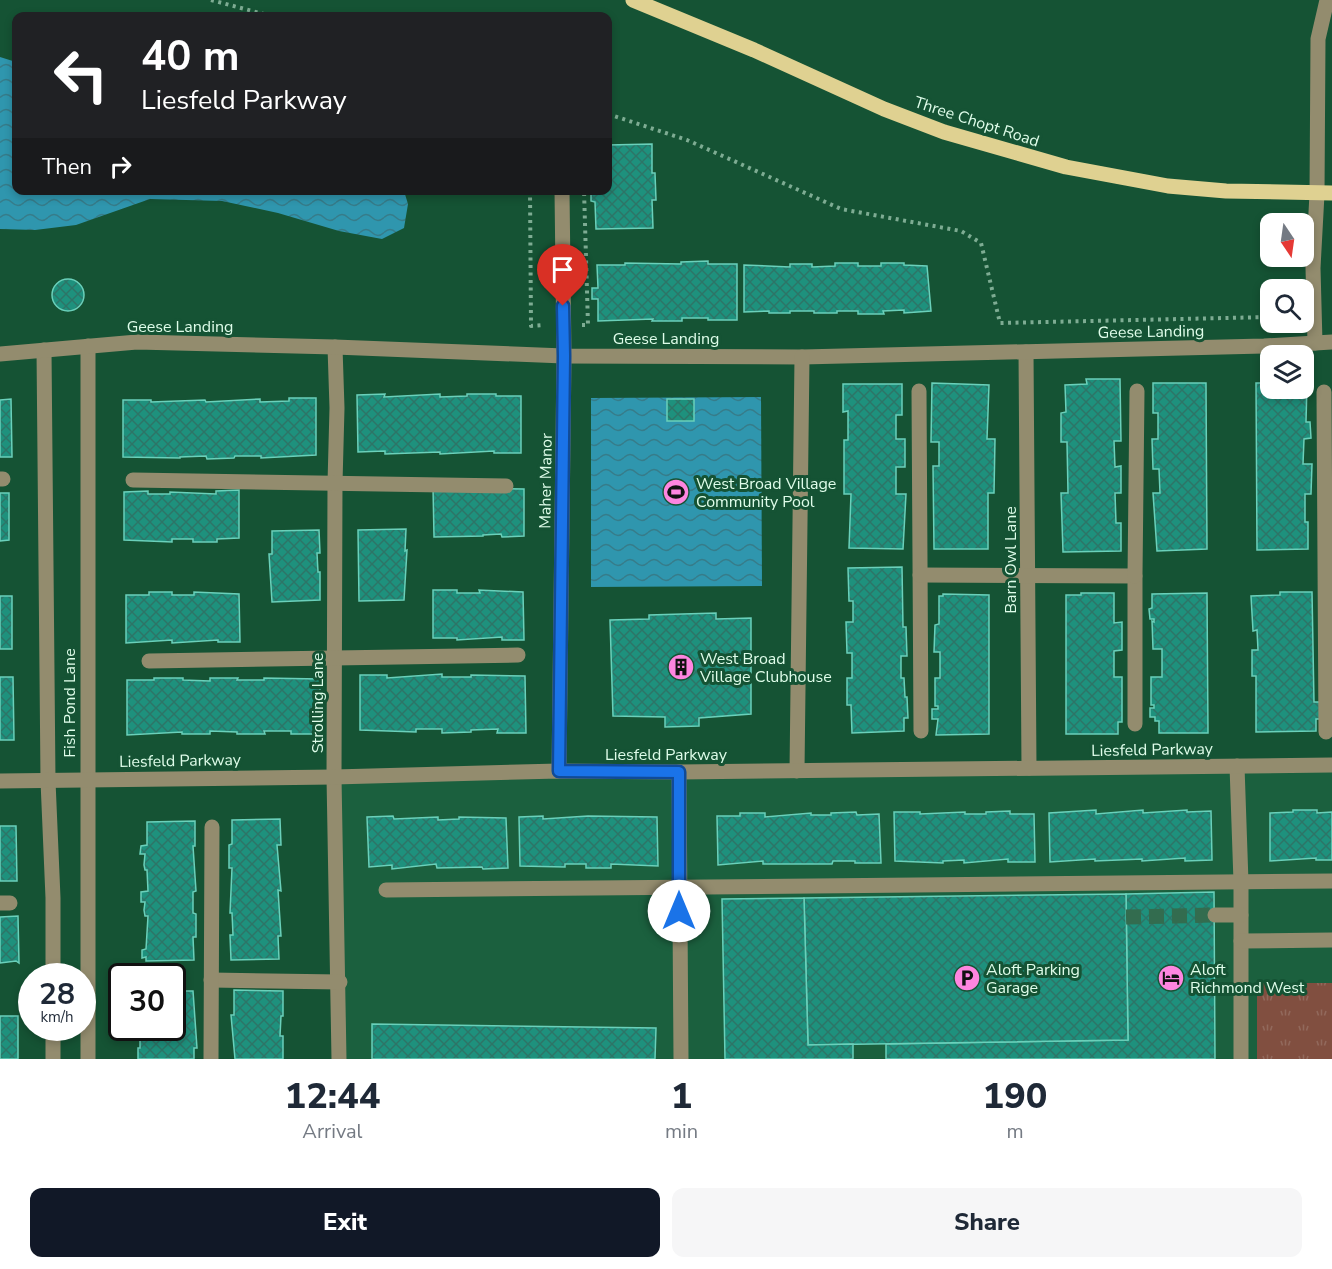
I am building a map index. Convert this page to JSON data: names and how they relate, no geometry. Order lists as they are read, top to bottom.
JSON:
{
  "streets": {
    "main road": ["Three Chopt Road"],
    "street": [
      "Geese Landing",
      "Maher Manor",
      "Barn Owl Lane",
      "Fish Pond Lane",
      "Strolling Lane",
      "Liesfeld Parkway"
    ]
  },
  "crossings": [
    ["Geese Landing", "Maher Manor"],
    ["Geese Landing", "Barn Owl Lane"],
    ["Geese Landing", "Fish Pond Lane"],
    ["Geese Landing", "Strolling Lane"],
    ["Maher Manor", "Liesfeld Parkway"],
    ["Barn Owl Lane", "Liesfeld Parkway"],
    ["Fish Pond Lane", "Liesfeld Parkway"],
    ["Strolling Lane", "Liesfeld Parkway"]
  ],
  "places": {
    "sports": ["West Broad Village Community Pool"],
    "building": ["West Broad Village Clubhouse"],
    "parking": ["Aloft Parking Garage"],
    "hotel": ["Aloft Richmond West"]
  },
  "north": "bottom",
  "page": {
    "turn": ["40 m", "Liesfeld Parkway"],
    "then": "Then",
    "speed": "28 km/h",
    "limit": "30",
    "eta": [
      "12:44",
      "Arrival",
      "1",
      "min",
      "190",
      "m"
    ],
    "buttons": ["Exit", "Share"]
  }
}
